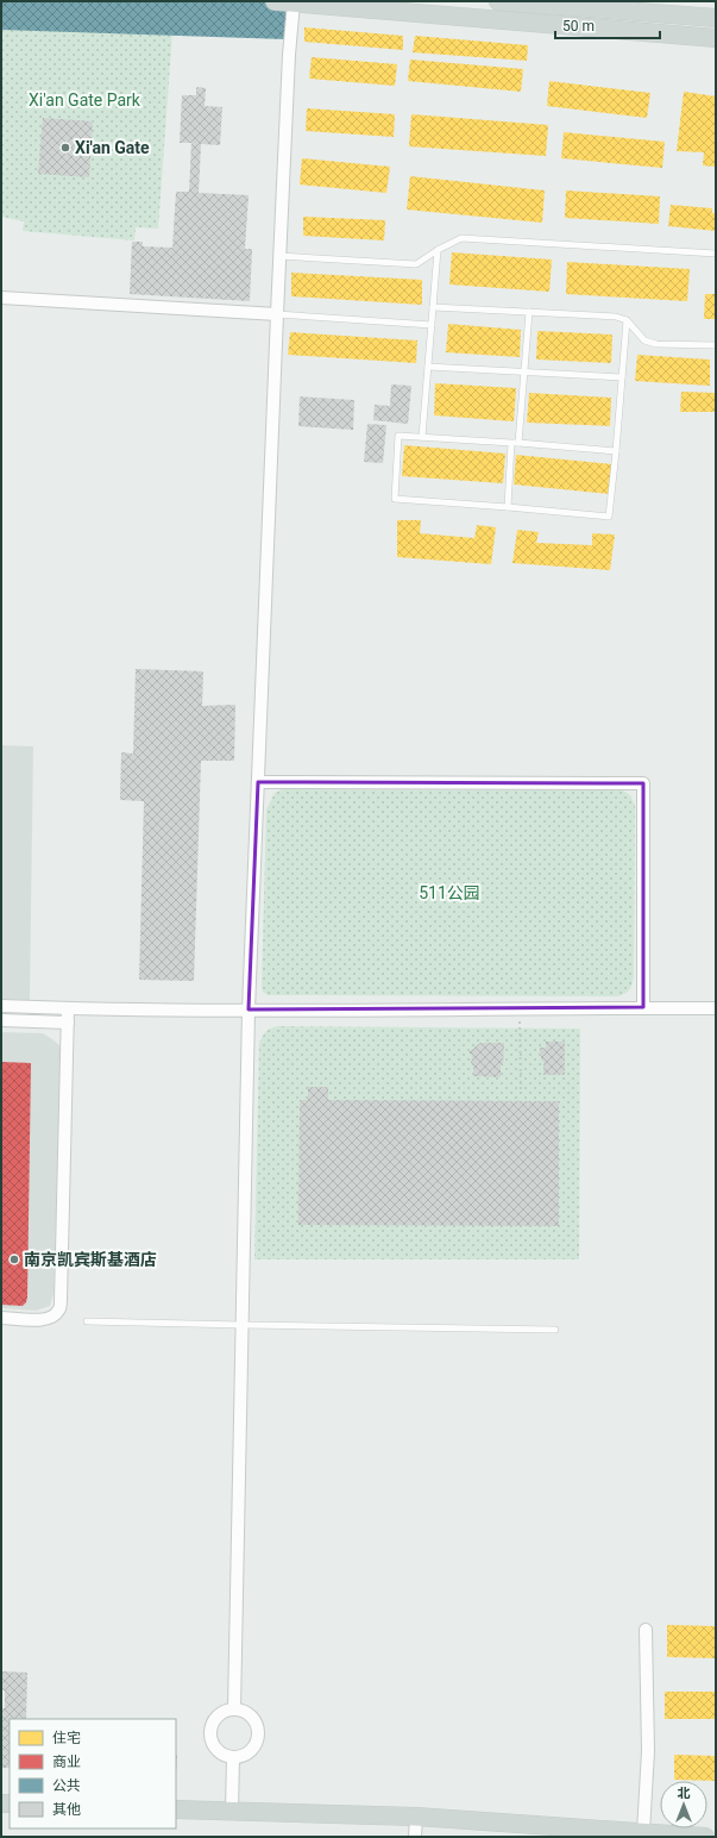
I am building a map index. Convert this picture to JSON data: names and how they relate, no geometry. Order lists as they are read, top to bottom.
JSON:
{
  "parks": ["Xi'an Gate Park", "511公园"],
  "places": ["Xi'an Gate", "南京凯宾斯基酒店"],
  "legend": [
    "住宅",
    "商业",
    "公共",
    "其他"
  ],
  "scale_bar": "50 m",
  "north": "top"
}
